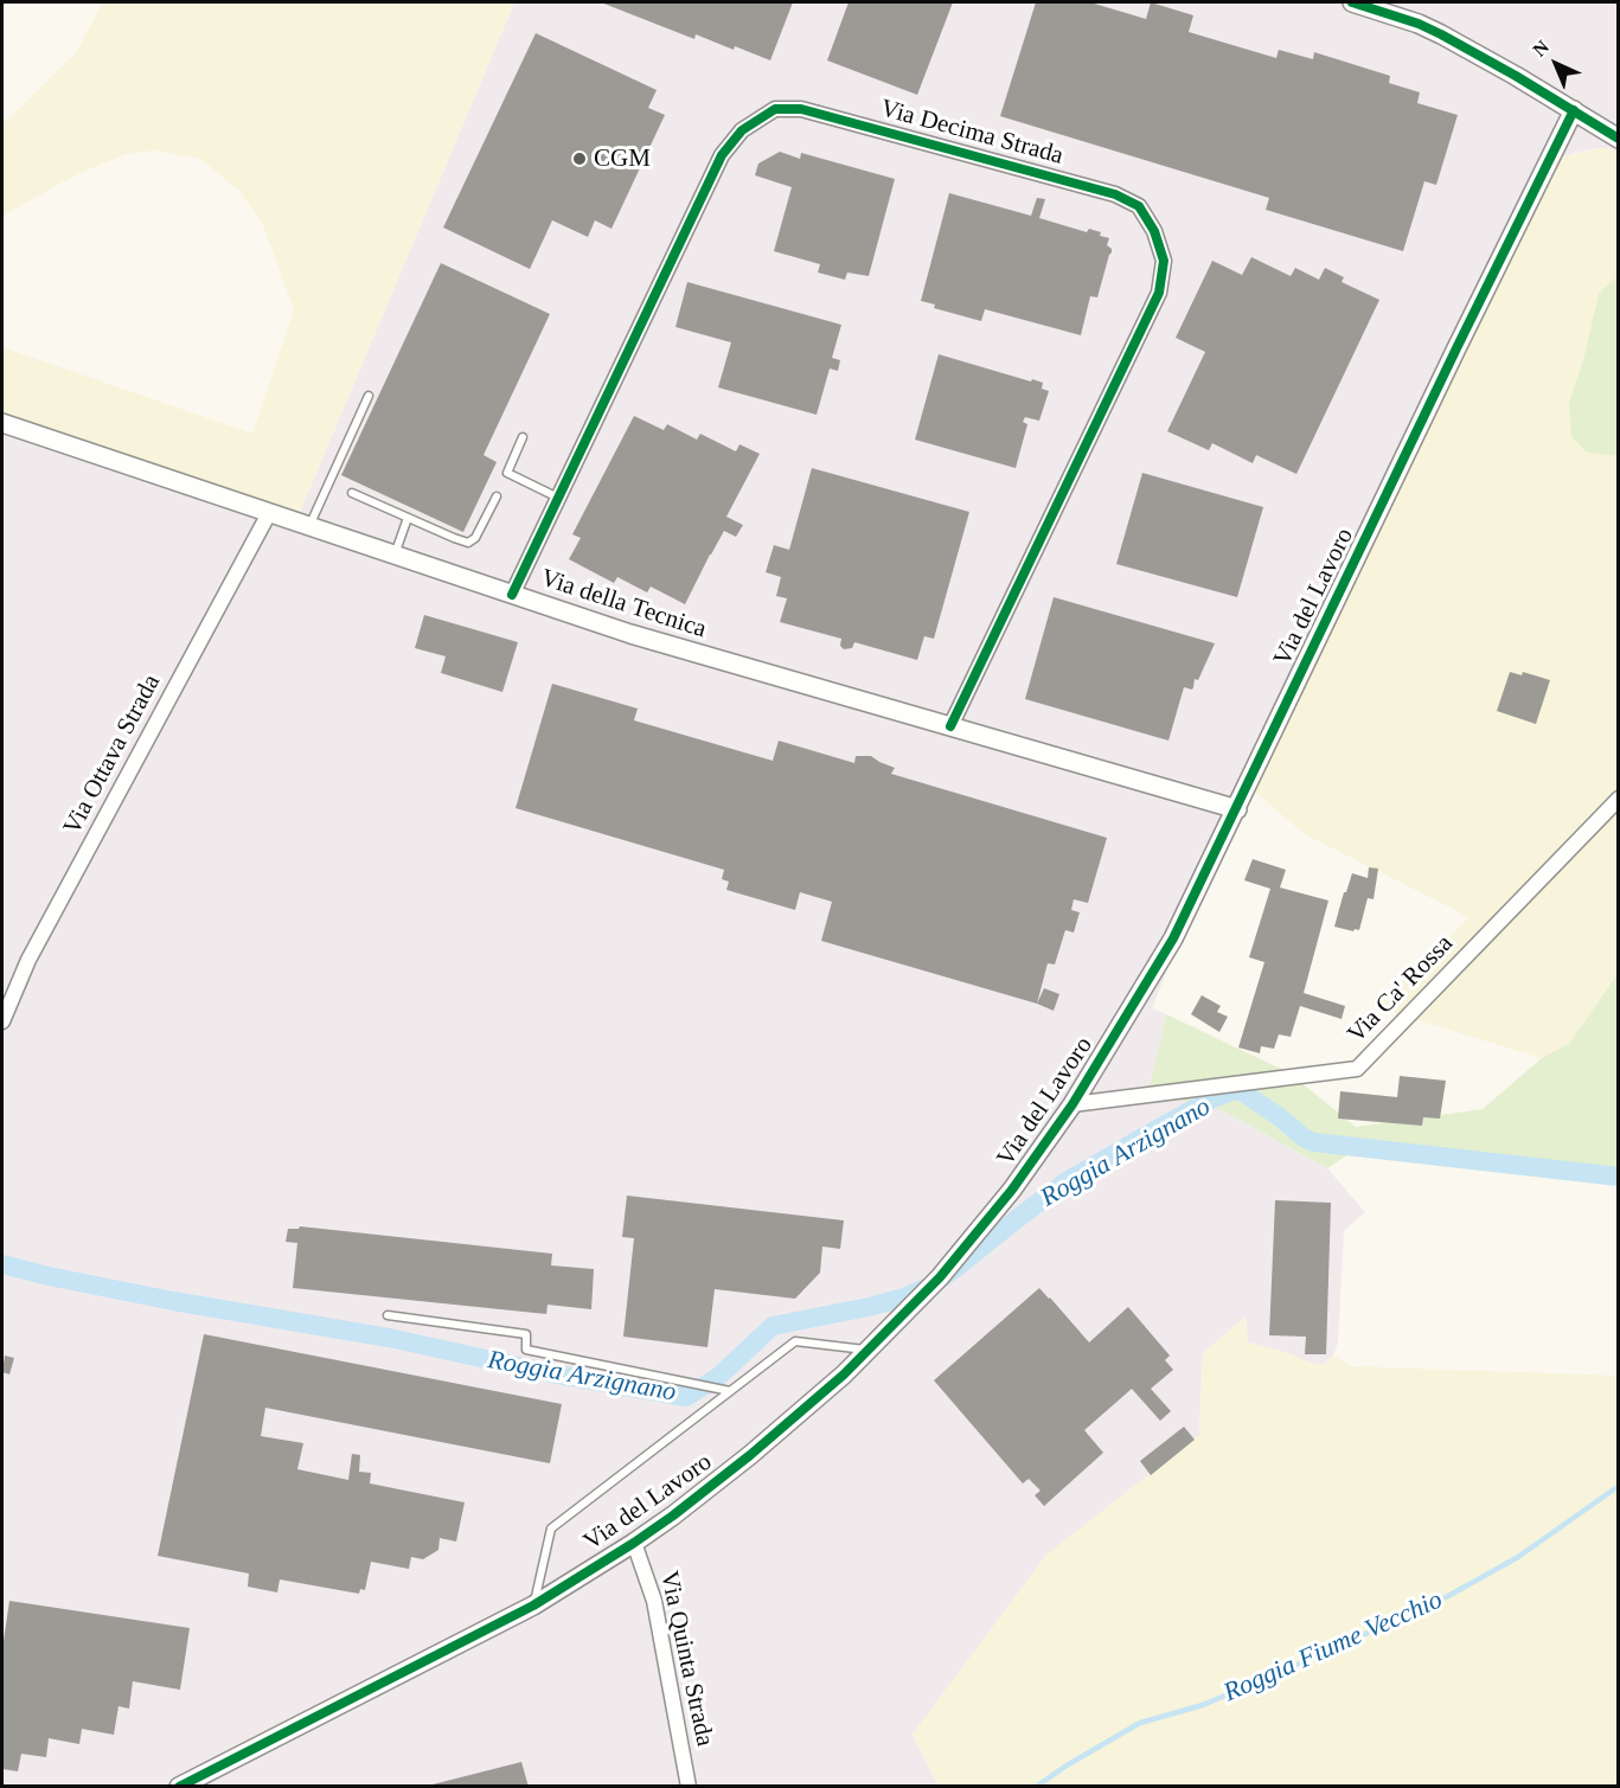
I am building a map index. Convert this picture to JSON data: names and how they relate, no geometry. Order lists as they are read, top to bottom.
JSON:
{
  "streets": {
    "street": [
      "Via Decima Strada",
      "Via del Lavoro",
      "Via della Tecnica",
      "Via Ottava Strada",
      "Via Ca' Rossa",
      "Via Quinta Strada"
    ]
  },
  "crossings": [
    ["Via Decima Strada", "Via della Tecnica"],
    ["Via del Lavoro", "Via della Tecnica"],
    ["Via del Lavoro", "Via Ca' Rossa"],
    ["Via del Lavoro", "Via Quinta Strada"],
    ["Via della Tecnica", "Via Ottava Strada"]
  ],
  "water": ["Roggia Arzignano", "Roggia Fiume Vecchio"],
  "places": ["CGM"],
  "north": "top left"
}
